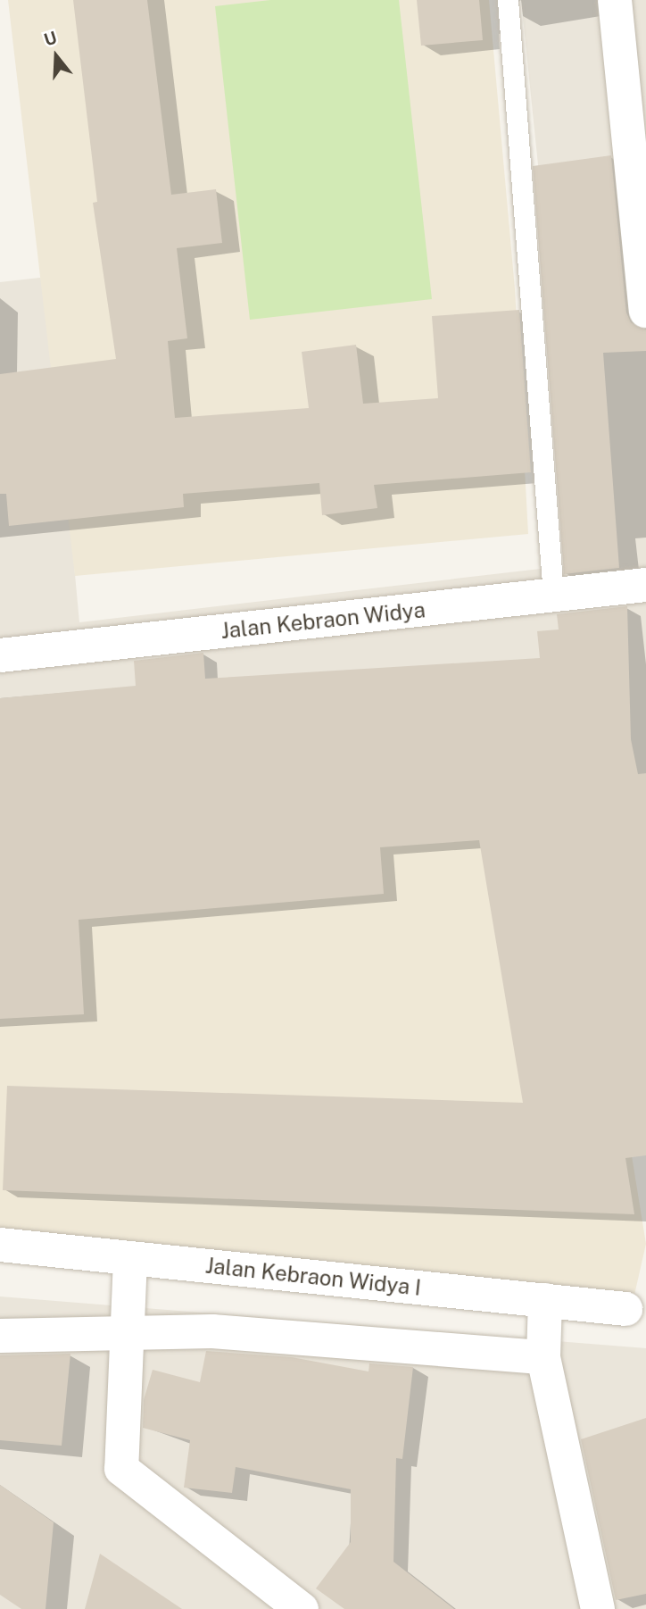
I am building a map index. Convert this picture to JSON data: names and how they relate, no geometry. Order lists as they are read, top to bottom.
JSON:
{
  "streets": {
    "street": ["Jalan Kebraon Widya", "Jalan Kebraon Widya I"]
  },
  "north": "top"
}
